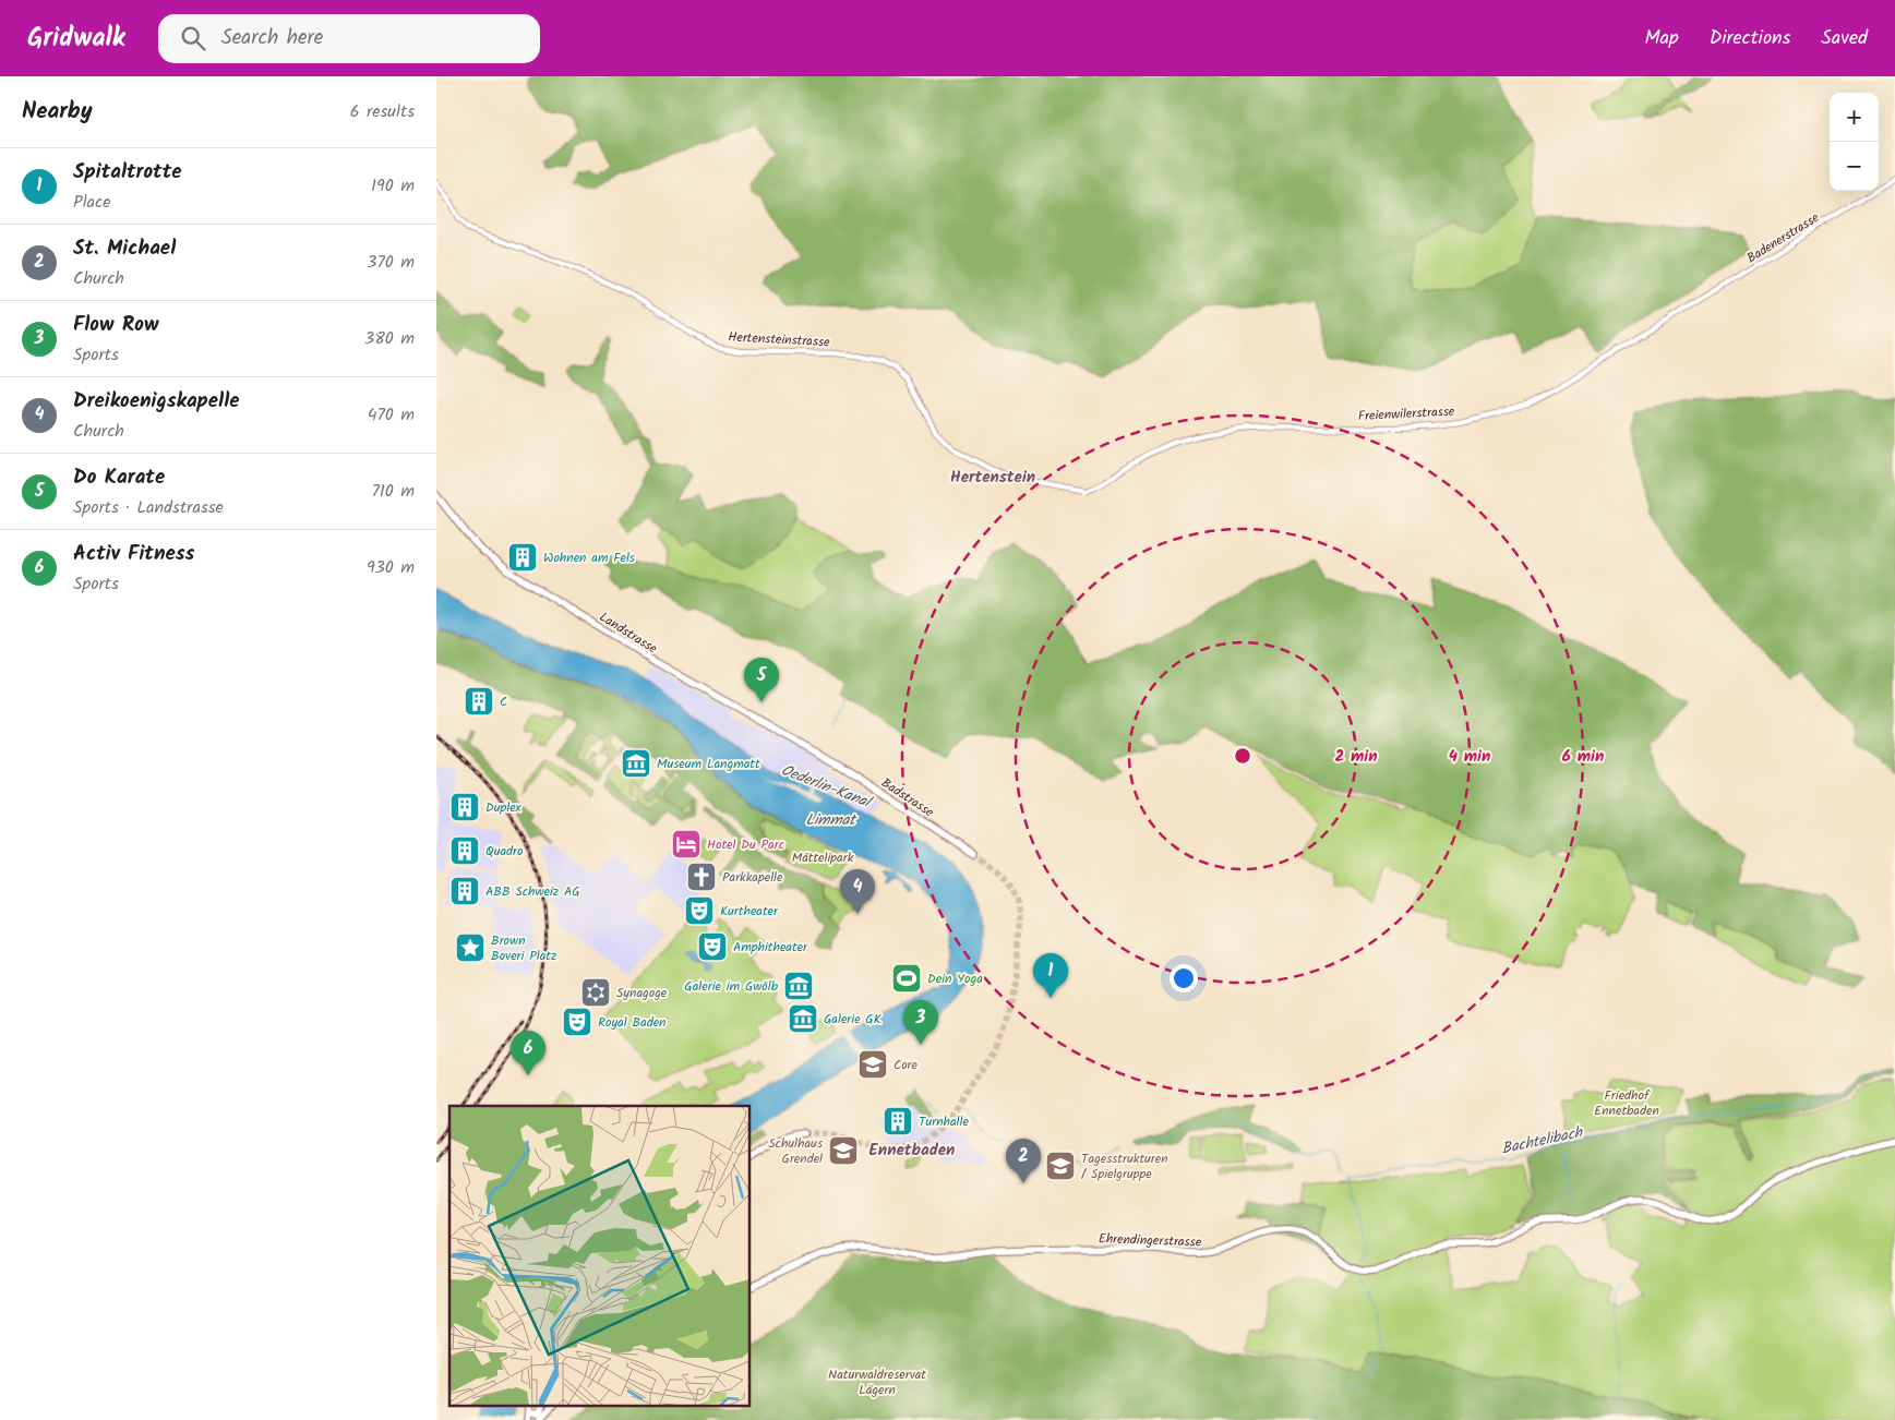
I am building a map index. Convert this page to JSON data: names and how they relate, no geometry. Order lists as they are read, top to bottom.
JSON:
{
  "streets": {
    "main road": ["Landstrasse", "Badstrasse", "Ehrendingerstrasse"],
    "street": ["Badenerstrasse", "Hertensteinstrasse", "Freienwilerstrasse"]
  },
  "crossings": [
    ["Badenerstrasse", "Freienwilerstrasse"],
    ["Hertensteinstrasse", "Freienwilerstrasse"],
    ["Landstrasse", "Badstrasse"]
  ],
  "districts": ["Hertenstein", "Ennetbaden"],
  "water": ["Oederlin-Kanal", "Limmat", "Bachtelibach"],
  "parks": ["Mättelipark", "Friedhof Ennetbaden", "Naturwaldreservat Lägern"],
  "places": {
    "building": [
      "Wohnen am Fels",
      "C",
      "Duplex",
      "Quadro",
      "ABB Schweiz AG",
      "Turnhalle"
    ],
    "museum": ["Museum Langmatt", "Galerie im Gwölb", "Galerie GK"],
    "hotel": ["Hotel Du Parc"],
    "church": ["Parkkapelle"],
    "theatre": ["Kurtheater", "Amphitheater", "Royal Baden"],
    "place": ["Brown Boveri Platz"],
    "sports": ["Dein Yoga"],
    "synagogue": ["Synagoge"],
    "school or university": ["Core", "Schulhaus Grendel", "Tagesstrukturen / Spielgruppe"]
  },
  "page": {
    "header": "Gridwalk",
    "search": "Search here",
    "nav": ["Map", "Directions", "Saved"],
    "heading": ["Nearby", "6 results"],
    "map_buttons": ["+", "−"],
    "list": [
      {
        "mark": "1",
        "name": "Spitaltrotte",
        "note": "Place",
        "value": "190 m"
      },
      {
        "mark": "2",
        "name": "St. Michael",
        "note": "Church",
        "value": "370 m"
      },
      {
        "mark": "3",
        "name": "Flow Row",
        "note": "Sports",
        "value": "380 m"
      },
      {
        "mark": "4",
        "name": "Dreikoenigskapelle",
        "note": "Church",
        "value": "470 m"
      },
      {
        "mark": "5",
        "name": "Do Karate",
        "note": "Sports · Landstrasse",
        "value": "710 m"
      },
      {
        "mark": "6",
        "name": "Activ Fitness",
        "note": "Sports",
        "value": "930 m"
      }
    ],
    "pins": [
      "5",
      "4",
      "1",
      "3",
      "6",
      "2"
    ]
  },
  "rings": ["2 min", "4 min", "6 min"]
}
